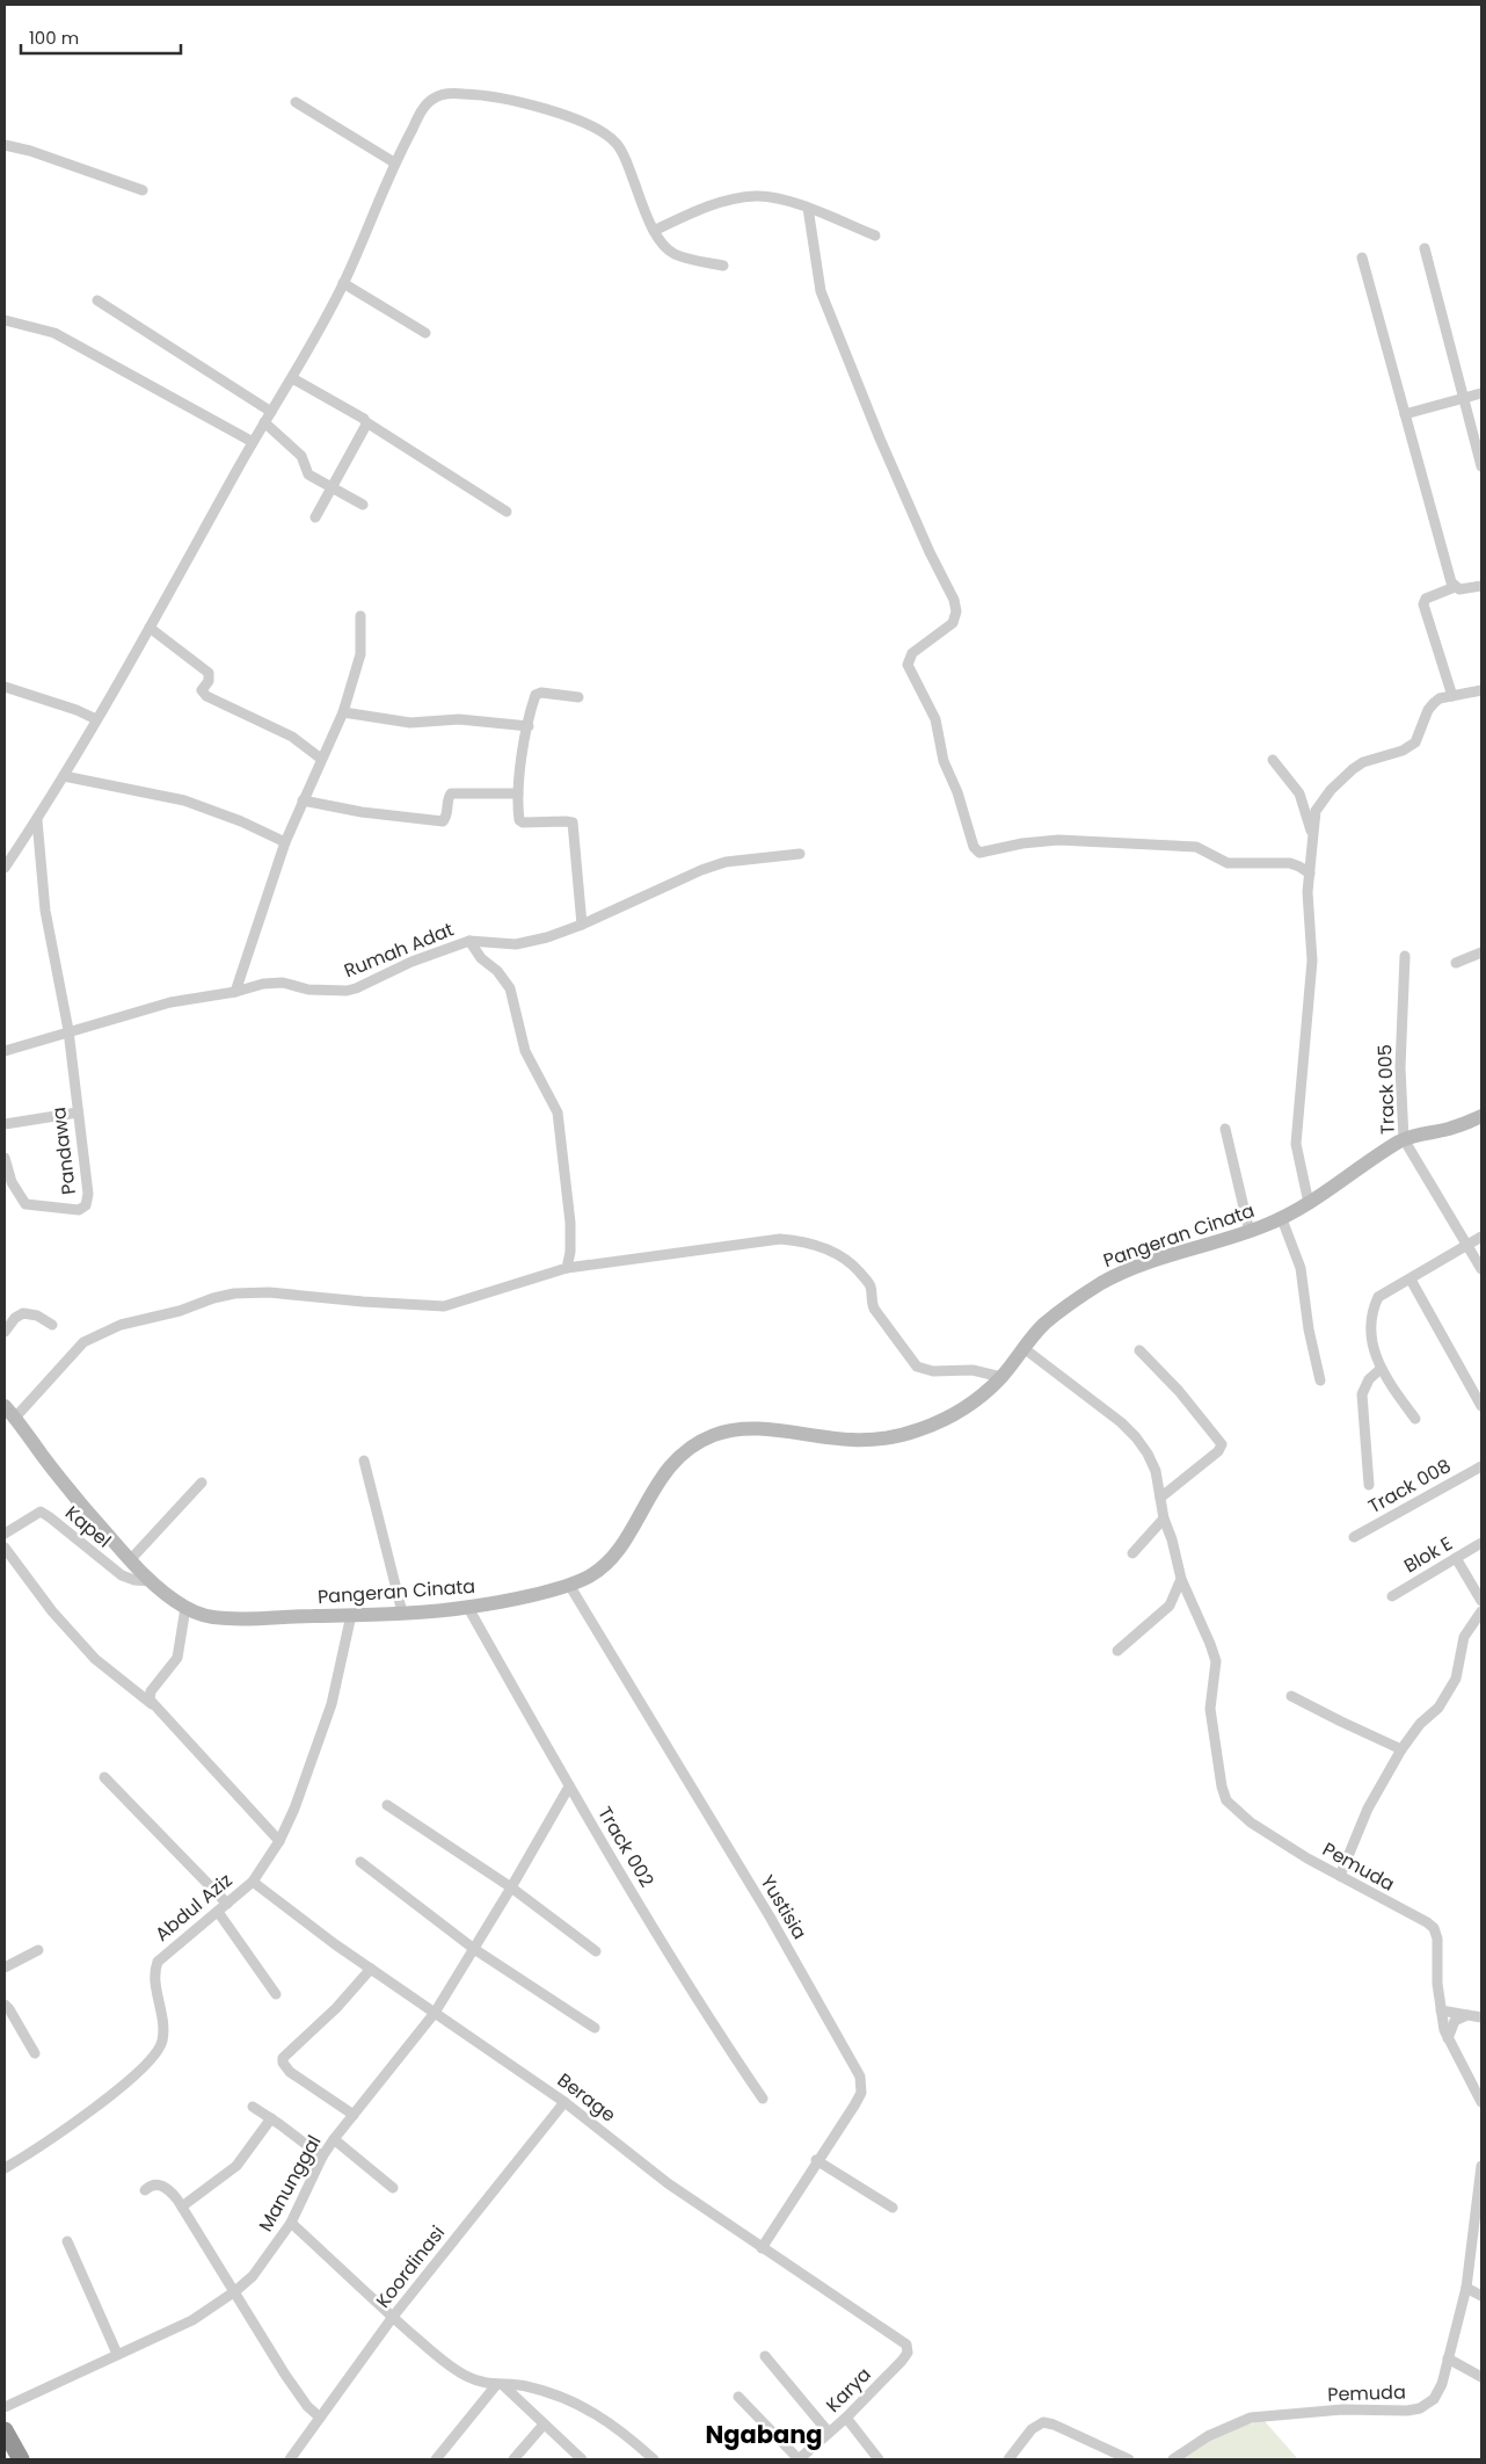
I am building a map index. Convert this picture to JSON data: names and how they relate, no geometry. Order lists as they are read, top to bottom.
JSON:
{
  "streets": {
    "street": [
      "Rumah Adat",
      "Track 005",
      "Pandawa",
      "Pangeran Cinata",
      "Track 008",
      "Kapel",
      "Blok E",
      "Track 002",
      "Pemuda",
      "Abdul Aziz",
      "Yustisia",
      "Berage",
      "Manunggal",
      "Koordinasi",
      "Karya"
    ]
  },
  "crossings": [
    ["Rumah Adat", "Pandawa"],
    ["Track 005", "Pangeran Cinata"],
    ["Pangeran Cinata", "Kapel"],
    ["Pangeran Cinata", "Track 002"],
    ["Pangeran Cinata", "Abdul Aziz"],
    ["Pangeran Cinata", "Yustisia"],
    ["Track 002", "Manunggal"],
    ["Abdul Aziz", "Berage"],
    ["Yustisia", "Berage"],
    ["Berage", "Manunggal"],
    ["Berage", "Koordinasi"],
    ["Berage", "Karya"]
  ],
  "districts": ["Ngabang"],
  "scale_bar": "100 m"
}
